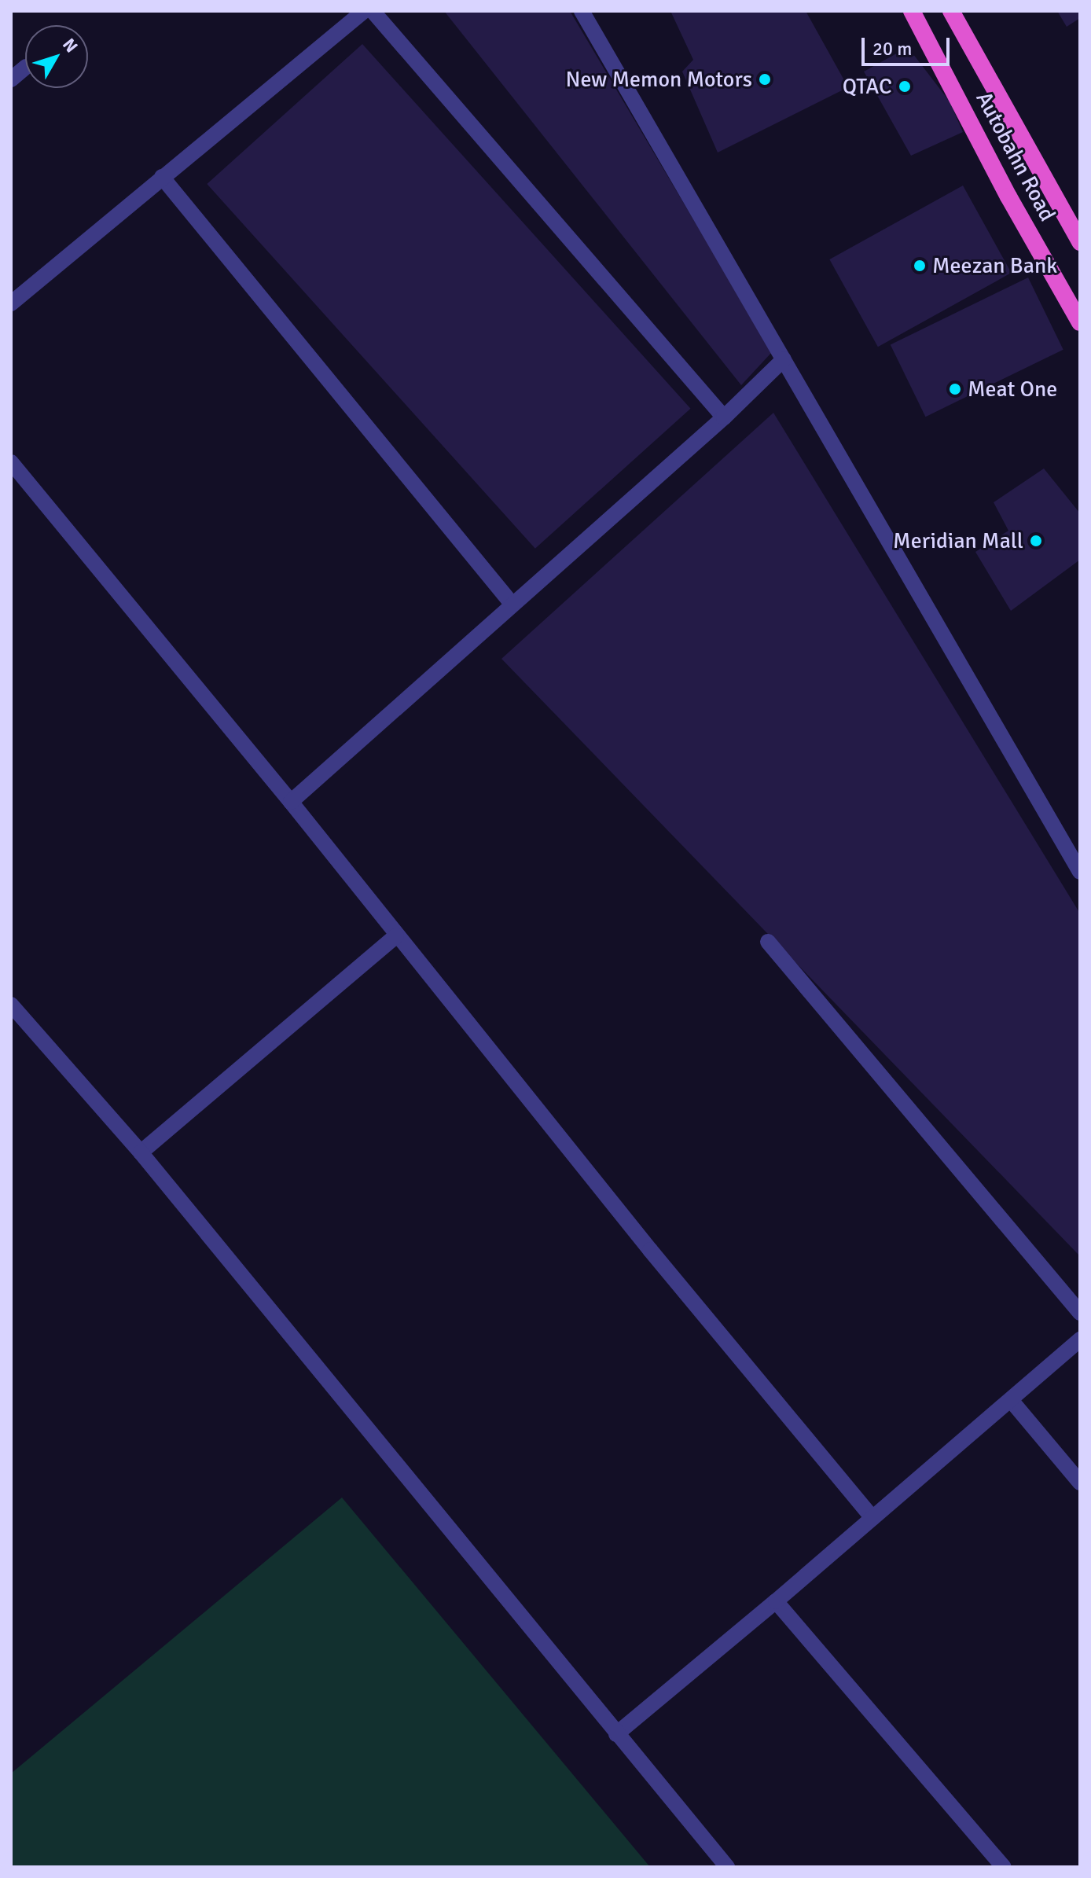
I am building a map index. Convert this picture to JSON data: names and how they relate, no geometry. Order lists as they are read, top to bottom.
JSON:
{
  "streets": {
    "highway": ["Autobahn Road"]
  },
  "places": [
    "New Memon Motors",
    "QTAC",
    "Meezan Bank",
    "Meat One",
    "Meridian Mall"
  ],
  "scale_bar": "20 m",
  "north": "top right"
}
